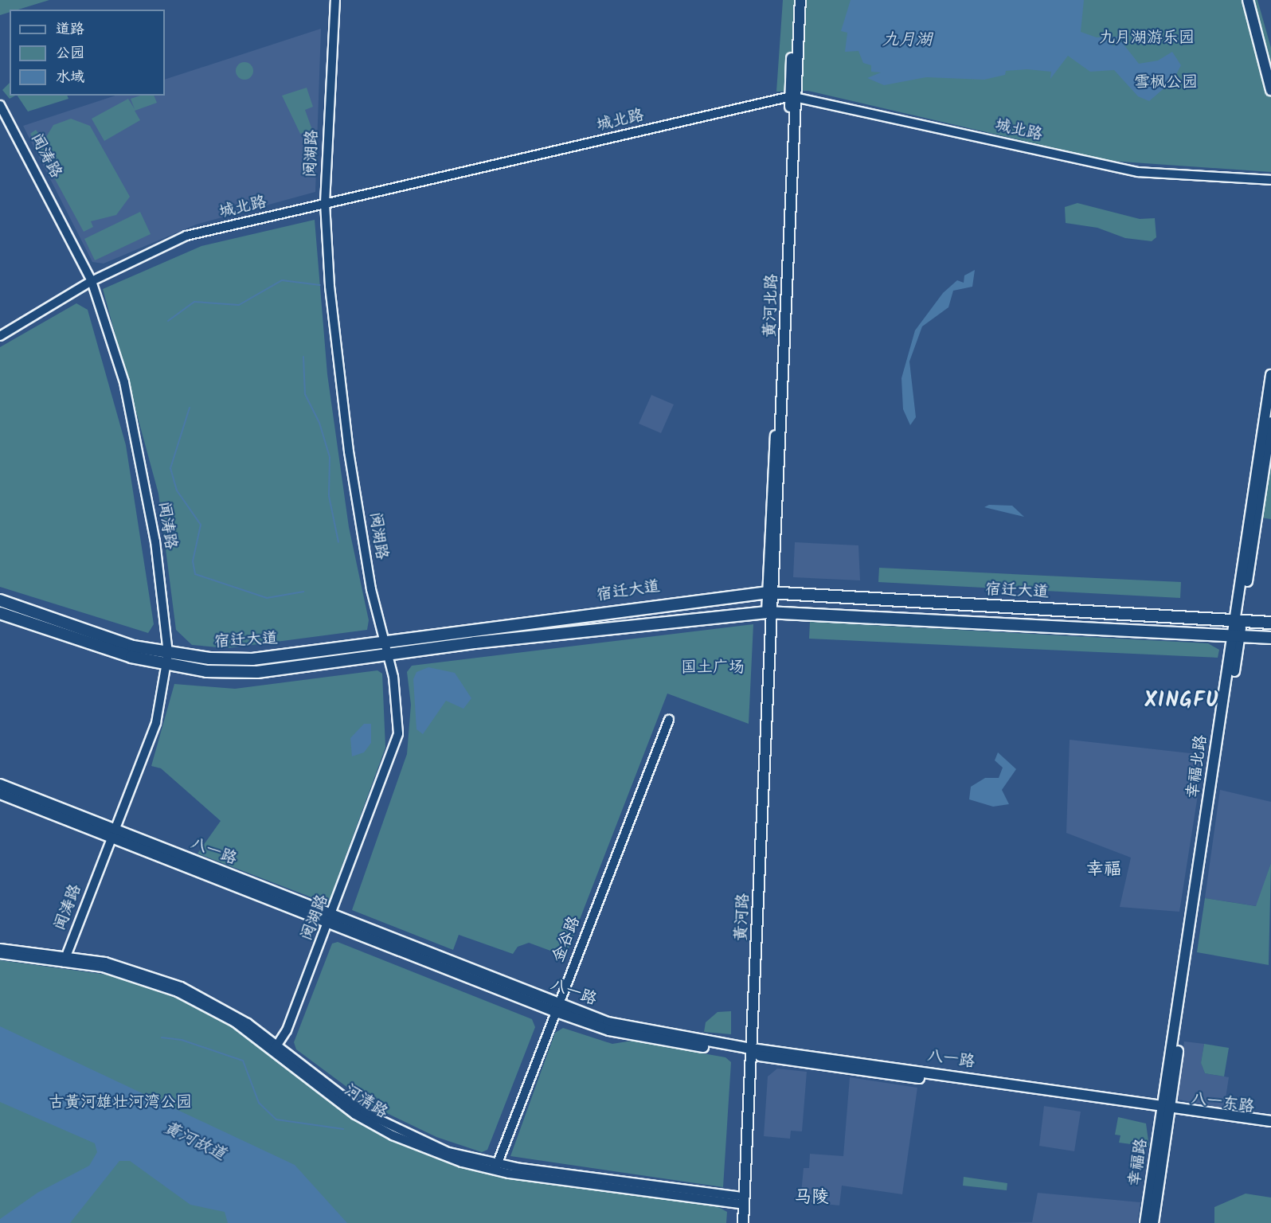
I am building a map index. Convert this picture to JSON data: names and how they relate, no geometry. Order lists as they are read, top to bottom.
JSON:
{
  "streets": {
    "main road": [
      "黄河北路",
      "宿迁大道",
      "幸福北路",
      "八一路",
      "黄河路",
      "八一东路",
      "幸福路"
    ],
    "street": [
      "城北路",
      "阅湖路",
      "闻涛路",
      "金谷路",
      "河清路"
    ]
  },
  "crossings": [
    ["城北路", "阅湖路"],
    ["城北路", "闻涛路"],
    ["城北路", "黄河北路"],
    ["阅湖路", "宿迁大道"],
    ["阅湖路", "八一路"],
    ["阅湖路", "河清路"],
    ["闻涛路", "宿迁大道"],
    ["闻涛路", "八一路"],
    ["闻涛路", "河清路"],
    ["黄河北路", "宿迁大道"],
    ["黄河北路", "黄河路"],
    ["宿迁大道", "幸福北路"],
    ["宿迁大道", "黄河路"],
    ["幸福北路", "八一路"],
    ["幸福北路", "八一东路"],
    ["幸福北路", "幸福路"],
    ["八一路", "黄河路"],
    ["八一路", "金谷路"],
    ["八一路", "八一东路"],
    ["八一路", "幸福路"],
    ["黄河路", "河清路"],
    ["金谷路", "河清路"],
    ["八一东路", "幸福路"]
  ],
  "districts": ["XINGFU", "幸福", "马陵"],
  "water": ["九月湖", "黄河故道"],
  "parks": [
    "九月湖游乐园",
    "雪枫公园",
    "国土广场",
    "古黄河雄壮河湾公园"
  ],
  "legend": ["道路", "公园", "水域"]
}
